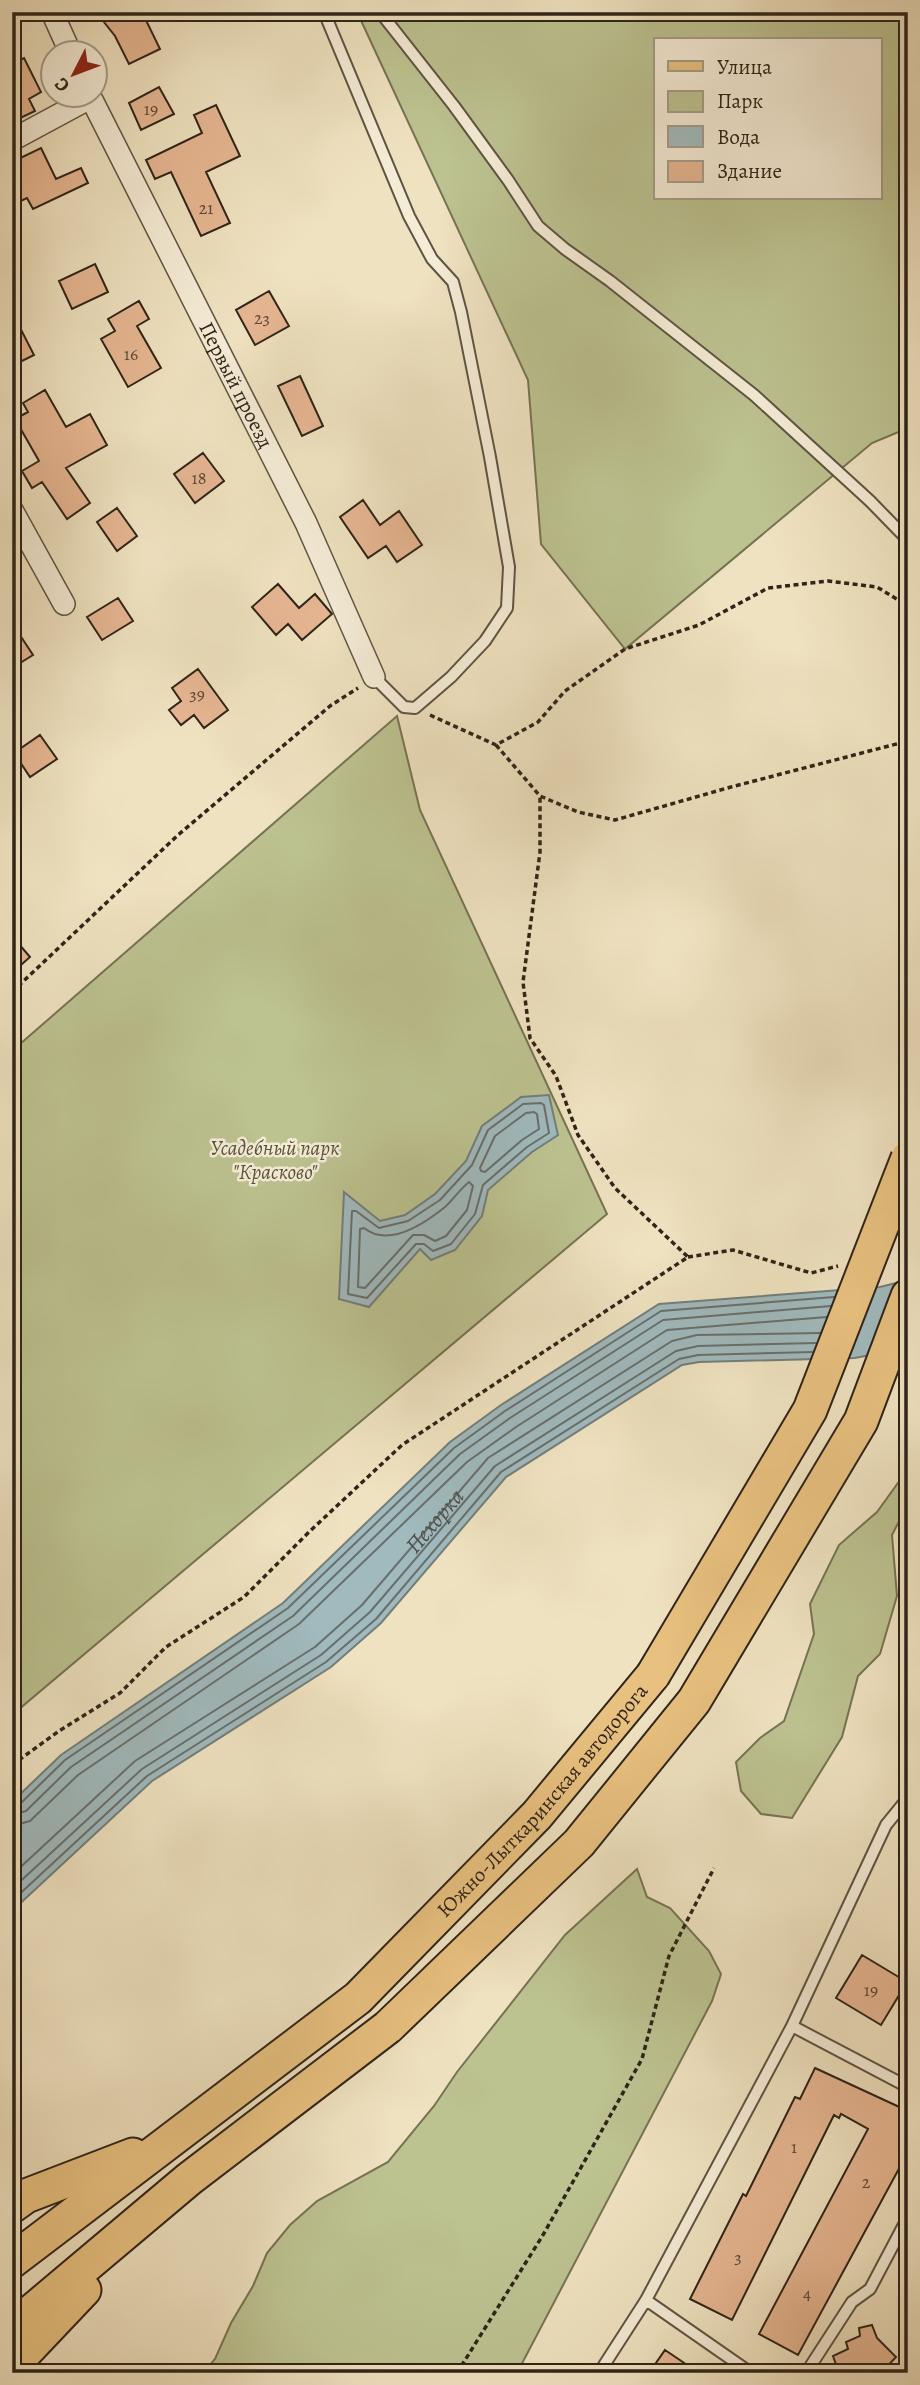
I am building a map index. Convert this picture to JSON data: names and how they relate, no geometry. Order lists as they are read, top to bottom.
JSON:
{
  "streets": {
    "main road": ["Южно-Лыткаринская автодорога"],
    "street": ["Первый проезд"]
  },
  "water": ["Пехорка"],
  "parks": ["Усадебный парк \"Красково\""],
  "house_numbers": [
    "19",
    "21",
    "23",
    "16",
    "18",
    "39",
    "19",
    "1",
    "2",
    "3",
    "4"
  ],
  "legend": [
    "Улица",
    "Парк",
    "Вода",
    "Здание"
  ],
  "north": "bottom left"
}
